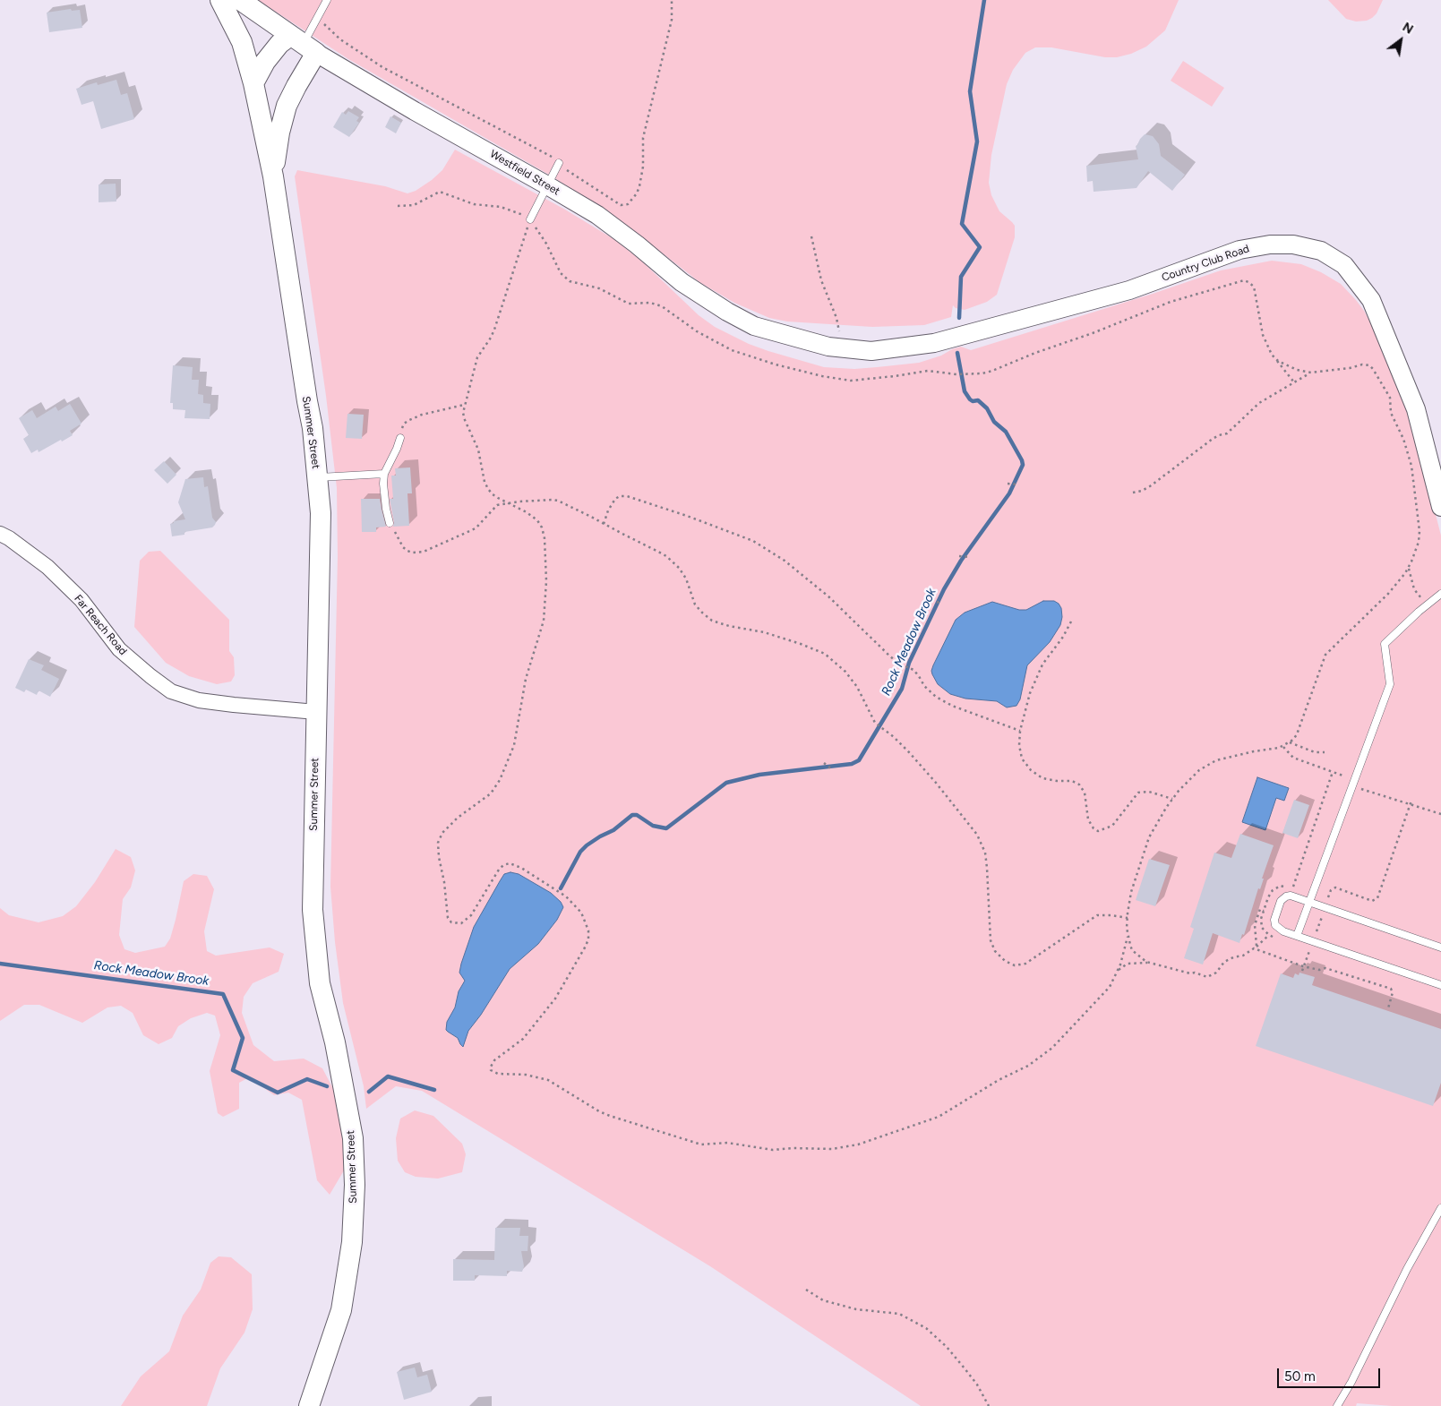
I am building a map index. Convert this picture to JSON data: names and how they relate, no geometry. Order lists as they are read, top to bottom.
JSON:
{
  "streets": {
    "main road": ["Westfield Street", "Summer Street"],
    "street": ["Country Club Road", "Far Reach Road"]
  },
  "crossings": [
    ["Westfield Street", "Country Club Road"],
    ["Westfield Street", "Summer Street"],
    ["Summer Street", "Far Reach Road"]
  ],
  "water": ["Rock Meadow Brook"],
  "scale_bar": "50 m",
  "north": "top right"
}
